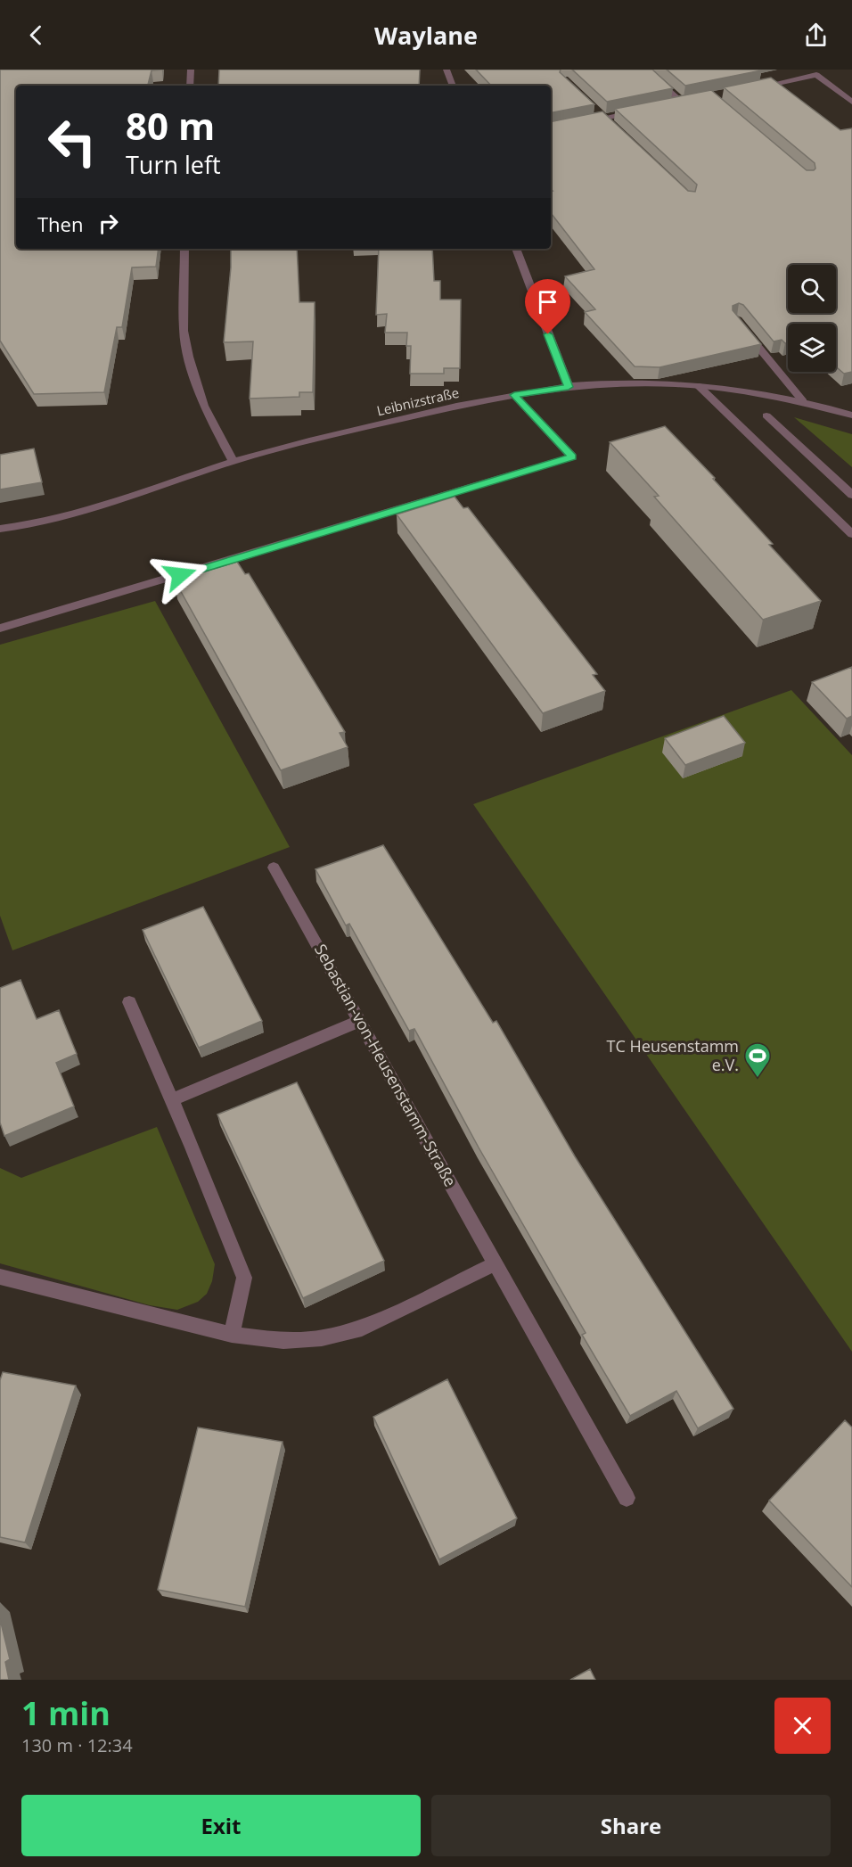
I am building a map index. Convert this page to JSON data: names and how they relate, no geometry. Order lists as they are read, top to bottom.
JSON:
{
  "streets": {
    "street": ["Leibnizstraße", "Sebastian-von-Heusenstamm-Straße"]
  },
  "places": {
    "sports": ["TC Heusenstamm e.V."]
  },
  "page": {
    "header": "Waylane",
    "turn": ["80 m", "Turn left"],
    "then": "Then",
    "heading": ["1 min", "130 m · 12:34"],
    "buttons": ["Exit", "Share"]
  }
}
